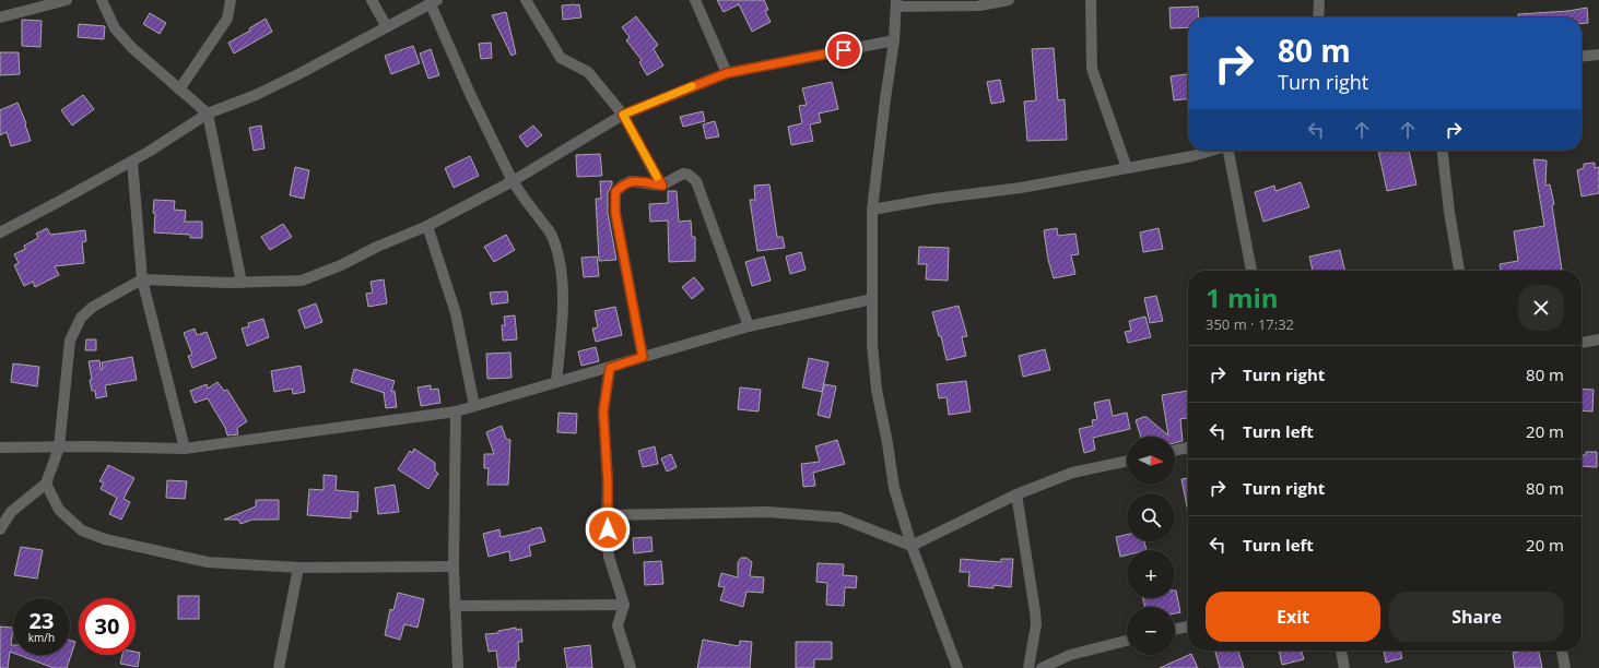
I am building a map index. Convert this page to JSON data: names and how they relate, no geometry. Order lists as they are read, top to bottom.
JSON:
{
  "north": "right",
  "page": {
    "turn": ["80 m", "Turn right"],
    "heading": ["1 min", "350 m · 17:32"],
    "list": [
      {
        "name": "Turn right",
        "value": "80 m"
      },
      {
        "name": "Turn left",
        "value": "20 m"
      },
      {
        "name": "Turn right",
        "value": "80 m"
      },
      {
        "name": "Turn left",
        "value": "20 m"
      }
    ],
    "map_buttons": ["+", "−"],
    "buttons": ["Exit", "Share"],
    "speed": "23 km/h",
    "limit": "30"
  }
}
